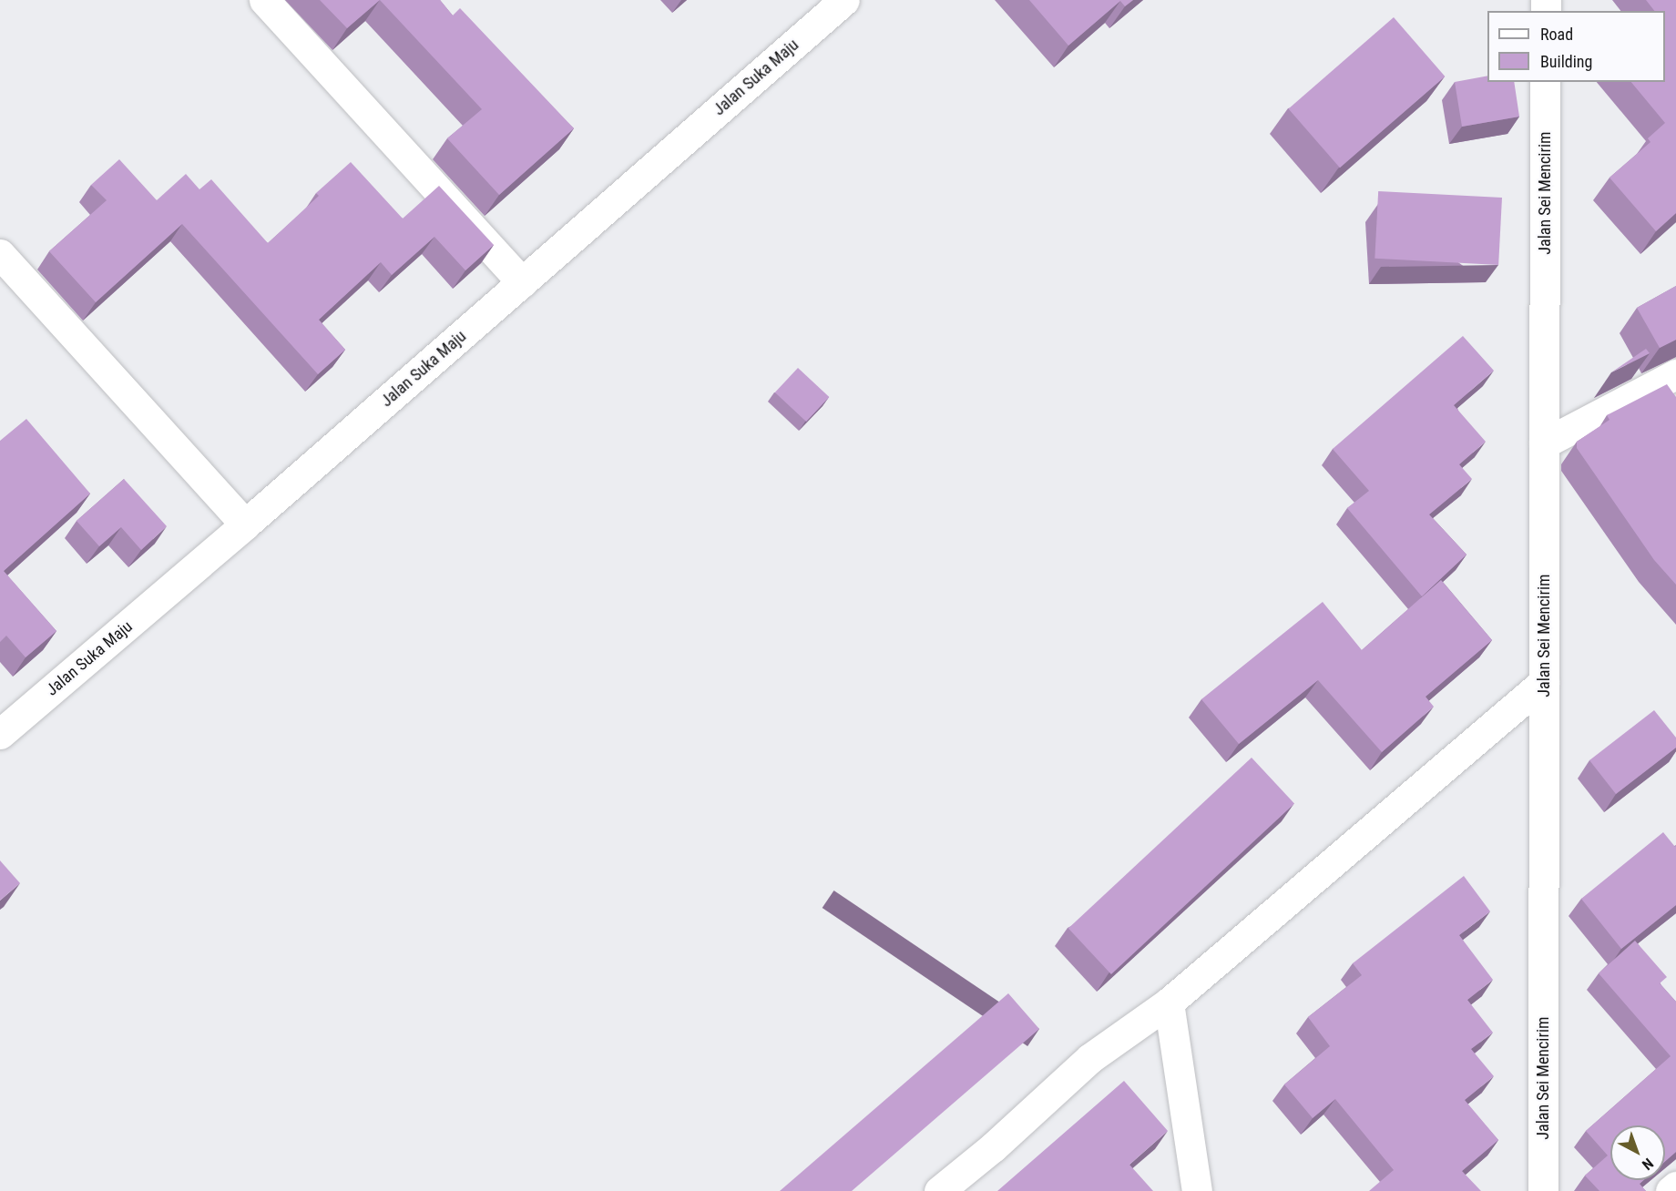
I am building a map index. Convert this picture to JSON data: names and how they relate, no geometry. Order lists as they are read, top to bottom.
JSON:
{
  "streets": {
    "street": ["Jalan Suka Maju", "Jalan Sei Mencirim"]
  },
  "legend": ["Road", "Building"],
  "north": "bottom right"
}
